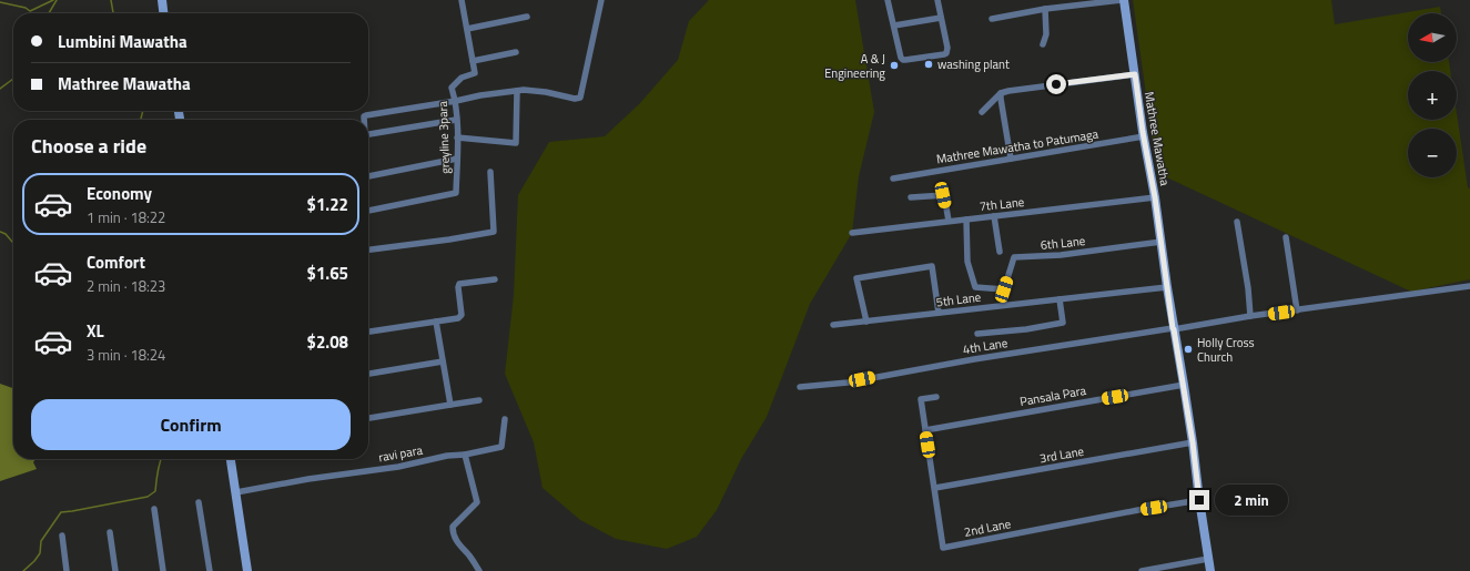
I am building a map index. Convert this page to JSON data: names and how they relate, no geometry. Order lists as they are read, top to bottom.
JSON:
{
  "streets": {
    "street": [
      "greyline 3para",
      "Mathree Mawatha",
      "Mathree Mawatha to Patumaga",
      "7th Lane",
      "6th Lane",
      "5th Lane",
      "4th Lane",
      "Pansala Para",
      "ravi para",
      "3rd Lane",
      "2nd Lane"
    ]
  },
  "crossings": [
    ["Mathree Mawatha", "Mathree Mawatha to Patumaga"],
    ["Mathree Mawatha", "7th Lane"],
    ["Mathree Mawatha", "6th Lane"],
    ["Mathree Mawatha", "5th Lane"],
    ["Mathree Mawatha", "4th Lane"],
    ["Mathree Mawatha", "Pansala Para"],
    ["Mathree Mawatha", "3rd Lane"],
    ["Mathree Mawatha", "2nd Lane"],
    ["6th Lane", "5th Lane"],
    ["Pansala Para", "2nd Lane"],
    ["3rd Lane", "2nd Lane"]
  ],
  "places": ["washing plant", "A & J Engineering", "Holly Cross Church"],
  "north": "left",
  "page": {
    "map_buttons": ["+", "−"],
    "banner": ["Lumbini Mawatha", "Mathree Mawatha"],
    "heading": "Choose a ride",
    "list": [
      {
        "name": "Economy",
        "note": "1 min · 18:22",
        "value": "$1.22"
      },
      {
        "name": "Comfort",
        "note": "2 min · 18:23",
        "value": "$1.65"
      },
      {
        "name": "XL",
        "note": "3 min · 18:24",
        "value": "$2.08"
      }
    ],
    "buttons": "Confirm",
    "bubble": "2 min"
  }
}
